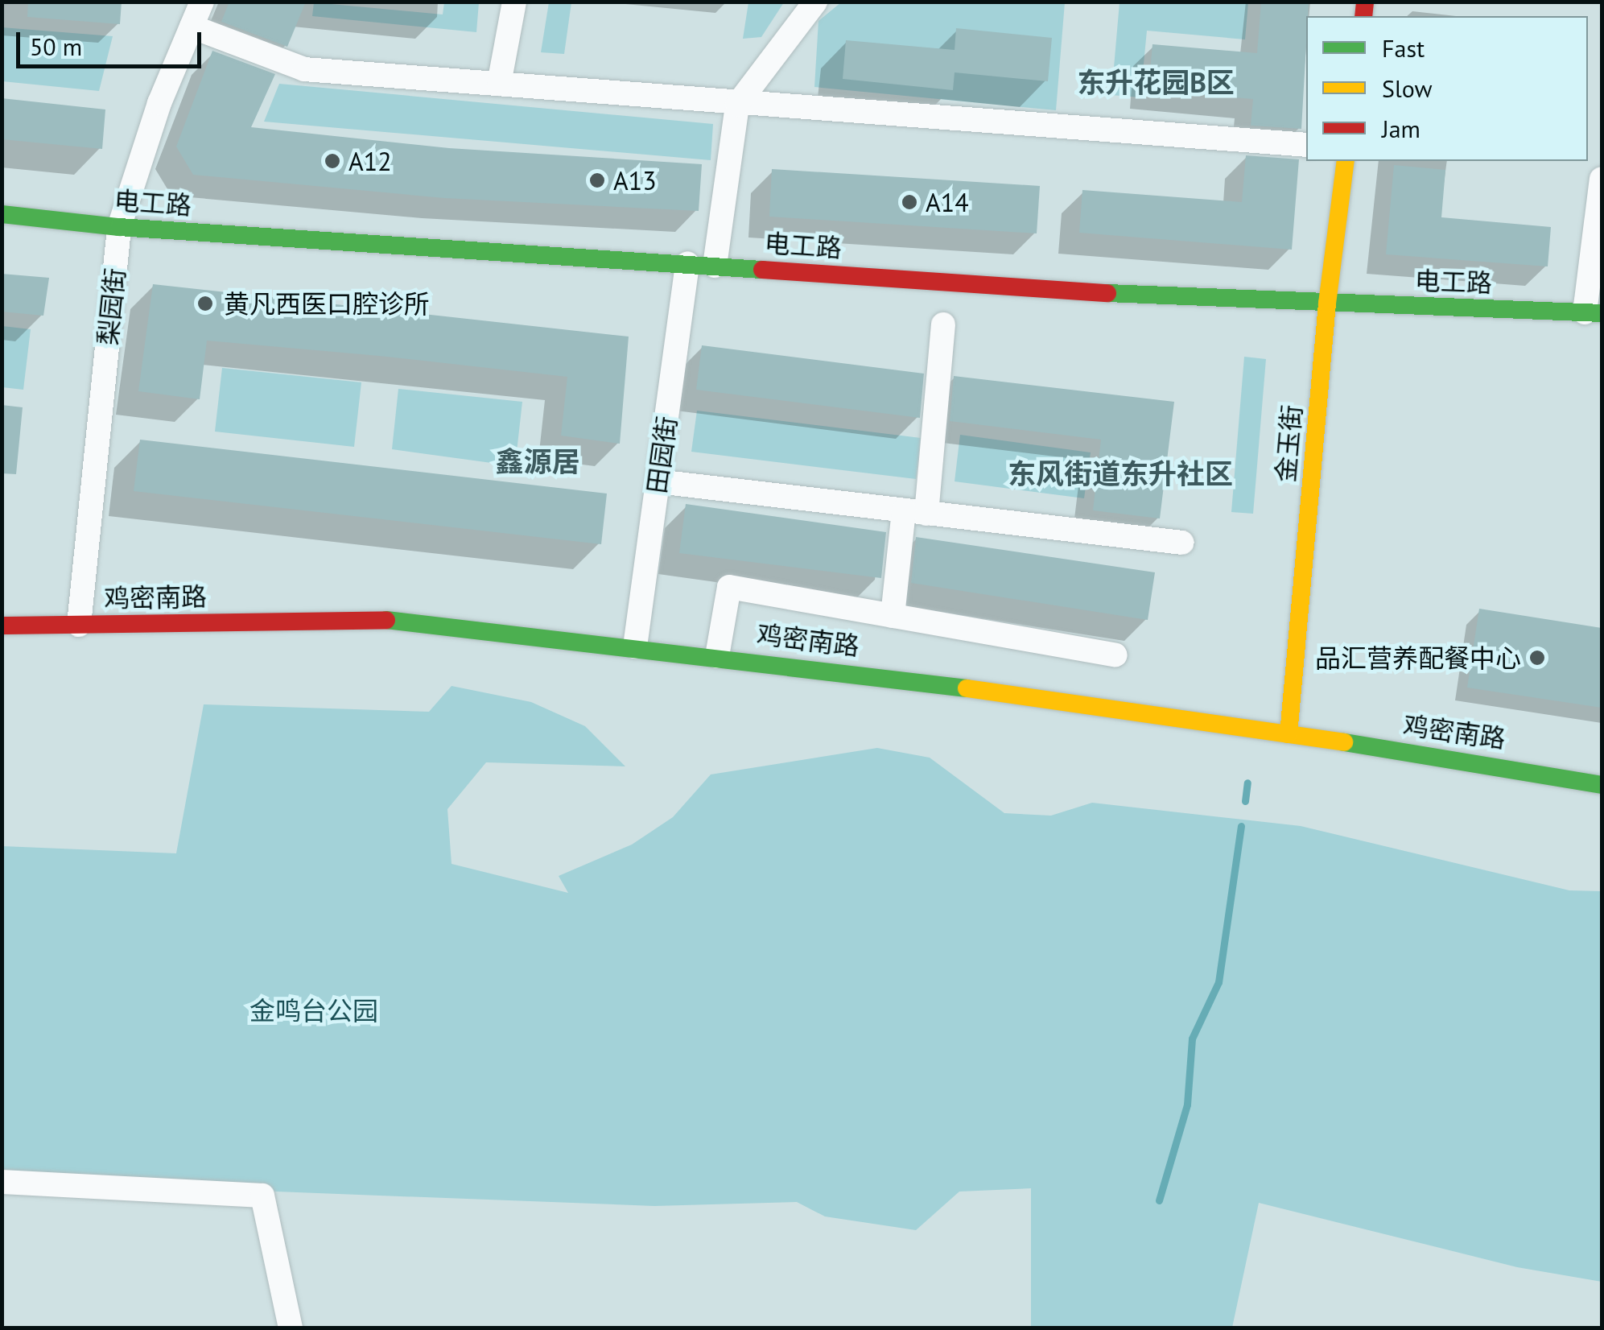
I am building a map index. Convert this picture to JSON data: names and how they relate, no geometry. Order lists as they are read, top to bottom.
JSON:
{
  "streets": {
    "main road": ["电工路", "金玉街", "鸡密南路"],
    "street": ["梨园街", "田园街"]
  },
  "crossings": [
    ["电工路", "梨园街"],
    ["电工路", "金玉街"],
    ["电工路", "田园街"],
    ["梨园街", "鸡密南路"],
    ["金玉街", "鸡密南路"],
    ["田园街", "鸡密南路"]
  ],
  "districts": ["东升花园B区", "鑫源居", "东风街道东升社区"],
  "parks": ["金鸣台公园"],
  "places": [
    "A12",
    "A13",
    "A14",
    "黄凡西医口腔诊所",
    "品汇营养配餐中心"
  ],
  "legend": ["Fast", "Slow", "Jam"],
  "scale_bar": "50 m"
}
